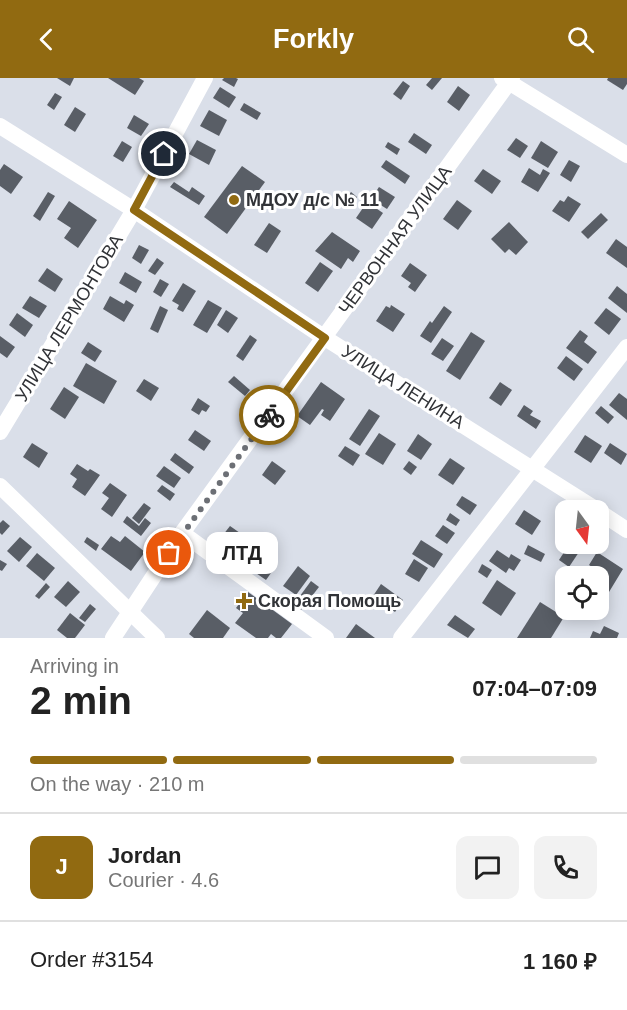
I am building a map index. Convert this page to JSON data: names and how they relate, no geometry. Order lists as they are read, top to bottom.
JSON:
{
  "streets": {
    "street": ["ЧЕРВОННАЯ УЛИЦА", "УЛИЦА ЛЕРМОНТОВА", "УЛИЦА ЛЕНИНА"]
  },
  "crossings": [
    ["ЧЕРВОННАЯ УЛИЦА", "УЛИЦА ЛЕНИНА"],
    ["УЛИЦА ЛЕРМОНТОВА", "УЛИЦА ЛЕНИНА"]
  ],
  "places": {
    "other": ["МДОУ д/с № 11", "ЛТД"],
    "health": ["Скорая Помощь"]
  },
  "north": "bottom",
  "page": {
    "header": "Forkly",
    "bubble": "ЛТД",
    "heading": ["2 min", "Arriving in", "07:04–07:09"],
    "panel": [
      "Jordan",
      "Courier · 4.6",
      "Order #3154",
      "1 160 ₽"
    ],
    "bar": "On the way · 210 m",
    "round": "J"
  }
}
